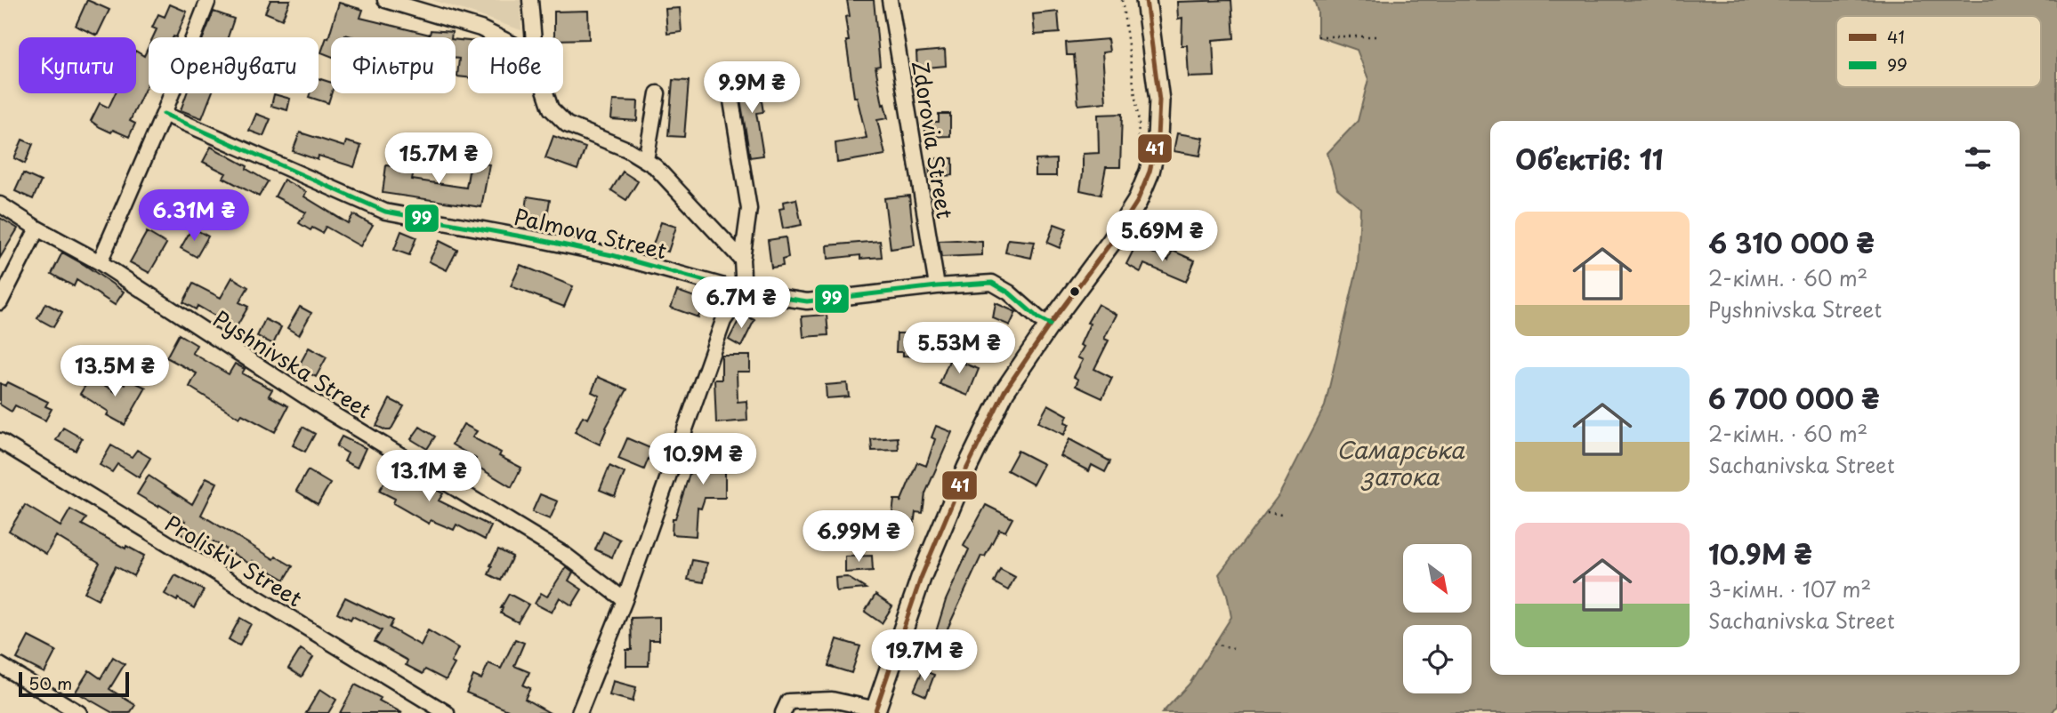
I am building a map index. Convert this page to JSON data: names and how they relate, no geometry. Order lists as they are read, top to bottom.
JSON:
{
  "streets": {
    "street": [
      "Zdorovia Street",
      "Palmova Street",
      "Pyshnivska Street",
      "Proliskiv Street"
    ]
  },
  "crossings": [
    ["Zdorovia Street", "Palmova Street"]
  ],
  "water": ["Самарська затока"],
  "lines": ["transit line 41", "transit line 99"],
  "legend": ["41", "99"],
  "scale_bar": "50 m",
  "north": "bottom right",
  "page": {
    "chip": [
      "Купити",
      "Орендувати",
      "Фільтри",
      "Нове"
    ],
    "price": [
      "9.9M ₴",
      "15.7M ₴",
      "6.31M ₴",
      "5.69M ₴",
      "6.7M ₴",
      "5.53M ₴",
      "13.5M ₴",
      "10.9M ₴",
      "13.1M ₴",
      "6.99M ₴",
      "19.7M ₴"
    ],
    "heading": "Об’єктів: 11",
    "list": [
      {
        "name": "6 310 000 ₴",
        "note": "2-кімн. · 60 m² · Pyshnivska Street"
      },
      {
        "name": "6 700 000 ₴",
        "note": "2-кімн. · 60 m² · Sachanivska Street"
      },
      {
        "name": "10.9M ₴",
        "note": "3-кімн. · 107 m² · Sachanivska Street"
      }
    ],
    "scale": "50 m"
  }
}
